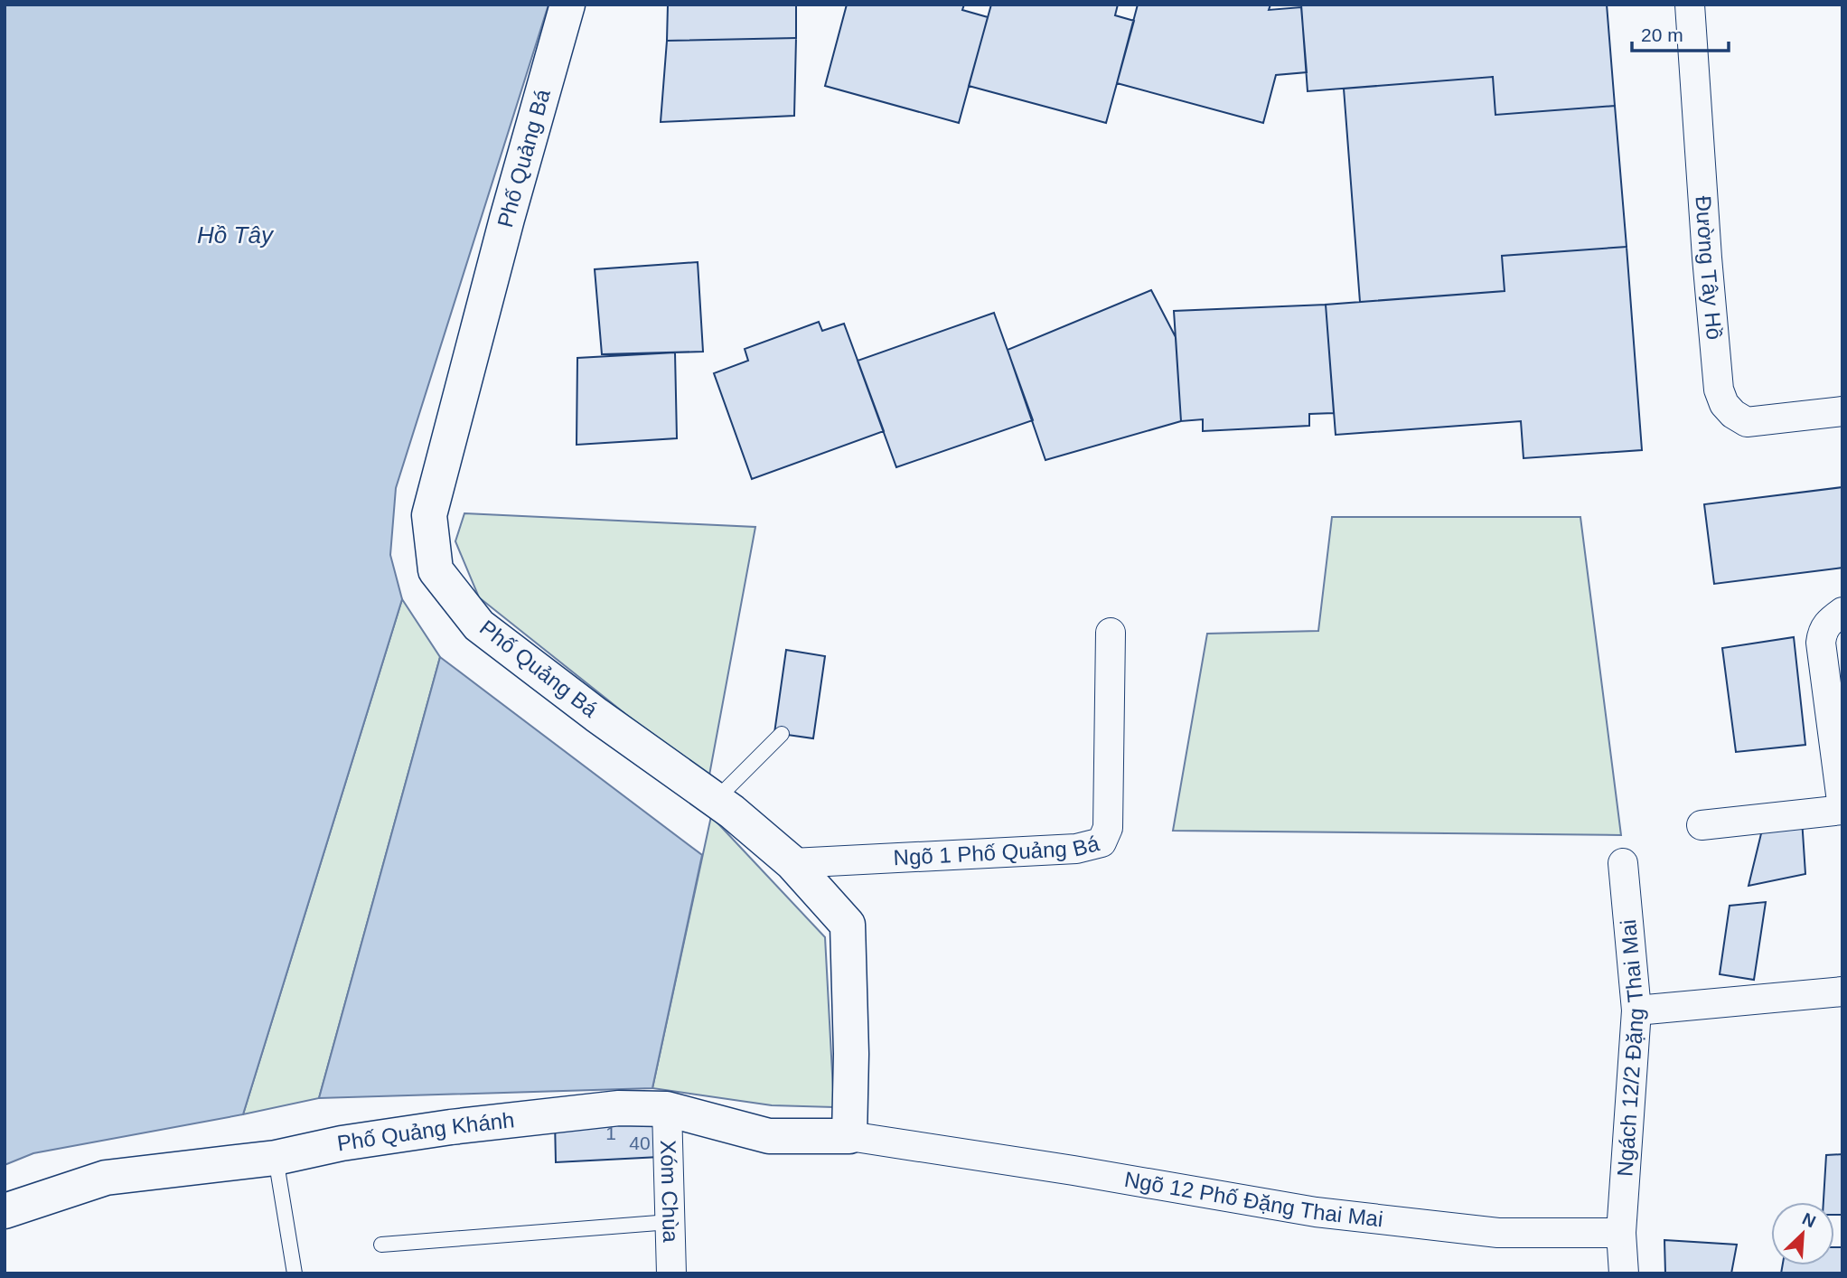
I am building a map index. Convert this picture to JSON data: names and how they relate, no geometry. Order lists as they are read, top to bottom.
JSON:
{
  "streets": {
    "street": [
      "Phố Quảng Bá",
      "Đường Tây Hồ",
      "Ngõ 1 Phố Quảng Bá",
      "Ngách 12/2 Đặng Thai Mai",
      "Phố Quảng Khánh",
      "Xóm Chùa",
      "Ngõ 12 Phố Đặng Thai Mai"
    ]
  },
  "crossings": [
    ["Phố Quảng Bá", "Ngõ 1 Phố Quảng Bá"],
    ["Phố Quảng Bá", "Phố Quảng Khánh"],
    ["Phố Quảng Bá", "Ngõ 12 Phố Đặng Thai Mai"],
    ["Ngách 12/2 Đặng Thai Mai", "Ngõ 12 Phố Đặng Thai Mai"],
    ["Phố Quảng Khánh", "Xóm Chùa"],
    ["Phố Quảng Khánh", "Ngõ 12 Phố Đặng Thai Mai"]
  ],
  "water": ["Hồ Tây"],
  "house_numbers": ["1", "40"],
  "scale_bar": "20 m",
  "north": "top right"
}
